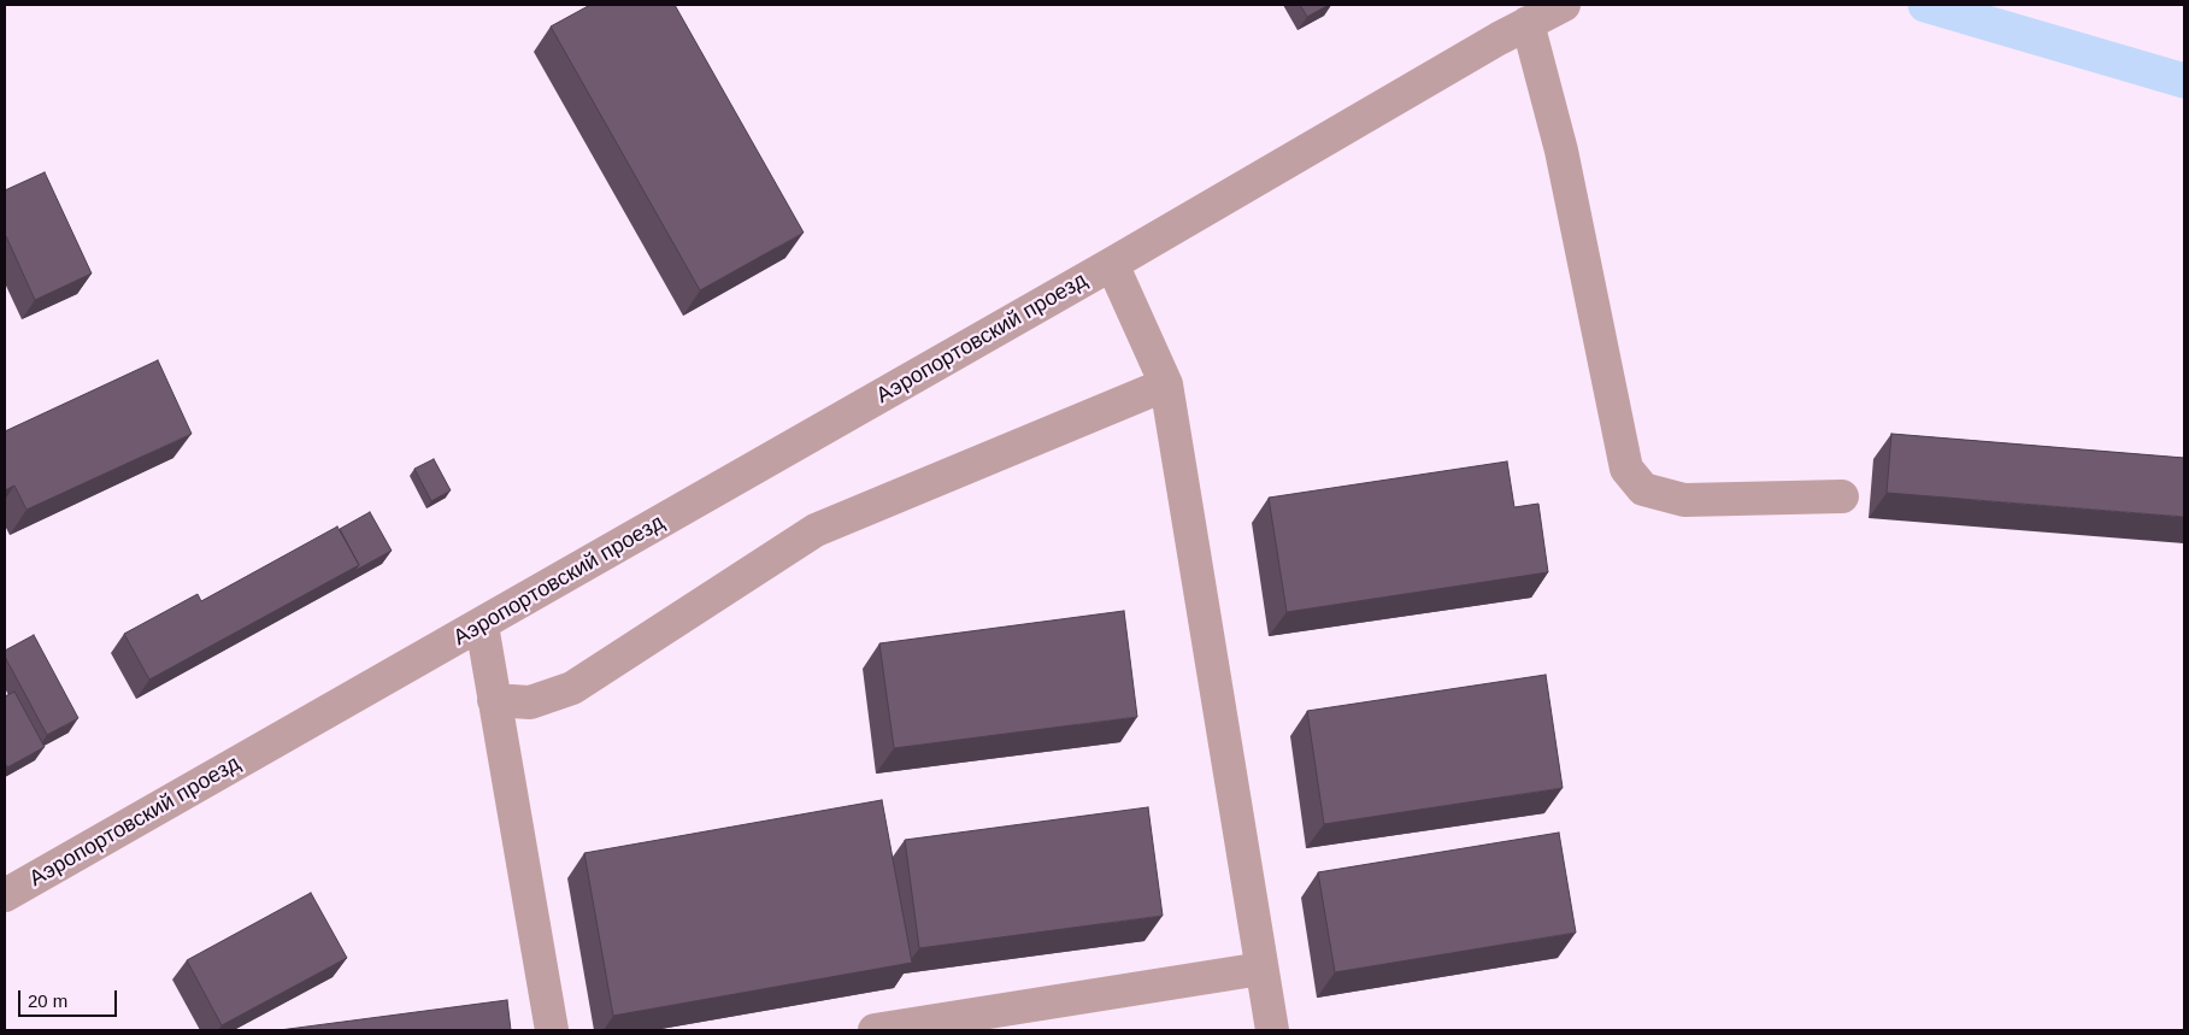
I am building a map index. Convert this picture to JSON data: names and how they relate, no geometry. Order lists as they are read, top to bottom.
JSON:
{
  "streets": {
    "street": ["Аэропортовский проезд"]
  },
  "scale_bar": "20 m"
}
